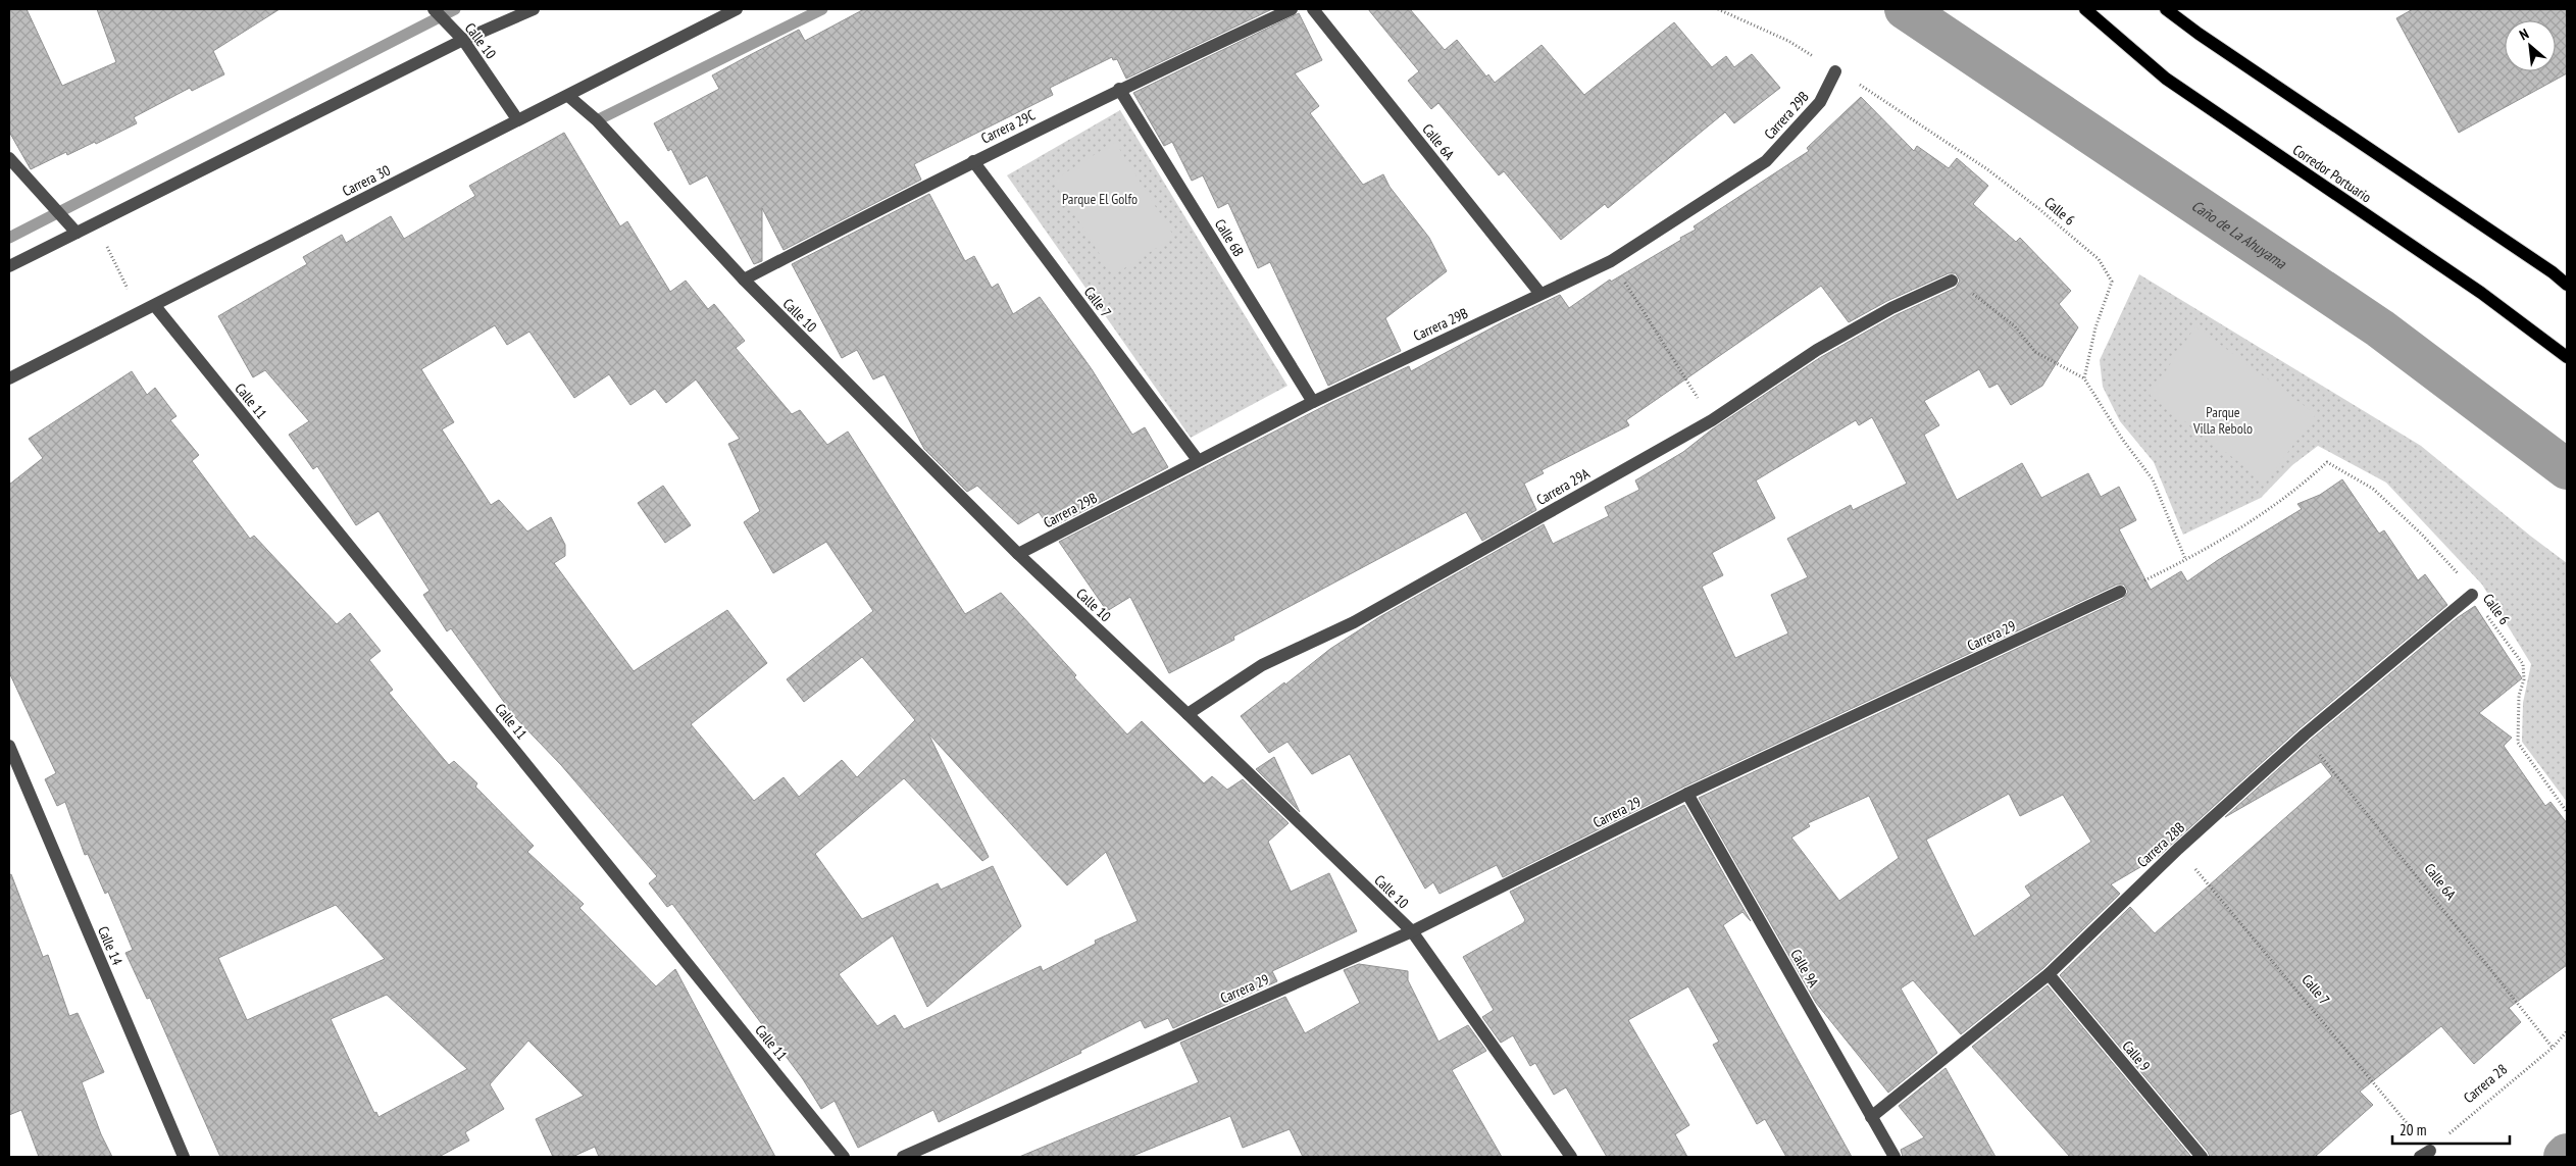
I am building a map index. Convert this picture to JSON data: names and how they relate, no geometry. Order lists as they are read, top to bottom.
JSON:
{
  "streets": {
    "main road": ["Corredor Portuario"],
    "street": [
      "Calle 10",
      "Carrera 29B",
      "Carrera 29C",
      "Calle 6A",
      "Carrera 30",
      "Calle 6B",
      "Calle 7",
      "Calle 11",
      "Carrera 29A",
      "Carrera 29",
      "Carrera 28B",
      "Calle 14",
      "Calle 9A",
      "Calle 9"
    ],
    "path": ["Calle 6", "Carrera 28"]
  },
  "crossings": [
    ["Calle 10", "Carrera 29B"],
    ["Calle 10", "Carrera 29C"],
    ["Calle 10", "Carrera 30"],
    ["Calle 10", "Carrera 29A"],
    ["Calle 10", "Carrera 29"],
    ["Carrera 29B", "Calle 6A"],
    ["Carrera 29B", "Calle 6"],
    ["Carrera 29B", "Calle 6B"],
    ["Carrera 29B", "Calle 7"],
    ["Carrera 29C", "Calle 6B"],
    ["Carrera 29C", "Calle 7"],
    ["Calle 6A", "Carrera 28B"],
    ["Calle 6A", "Carrera 28"],
    ["Carrera 30", "Calle 11"],
    ["Calle 6", "Carrera 28B"],
    ["Calle 7", "Carrera 28B"],
    ["Calle 7", "Carrera 28"],
    ["Carrera 29", "Calle 9A"],
    ["Carrera 28B", "Calle 9A"],
    ["Carrera 28B", "Calle 9"]
  ],
  "water": ["Caño de La Ahuyama"],
  "parks": ["Parque El Golfo", "Parque Villa Rebolo"],
  "scale_bar": "20 m",
  "north": "top left"
}
